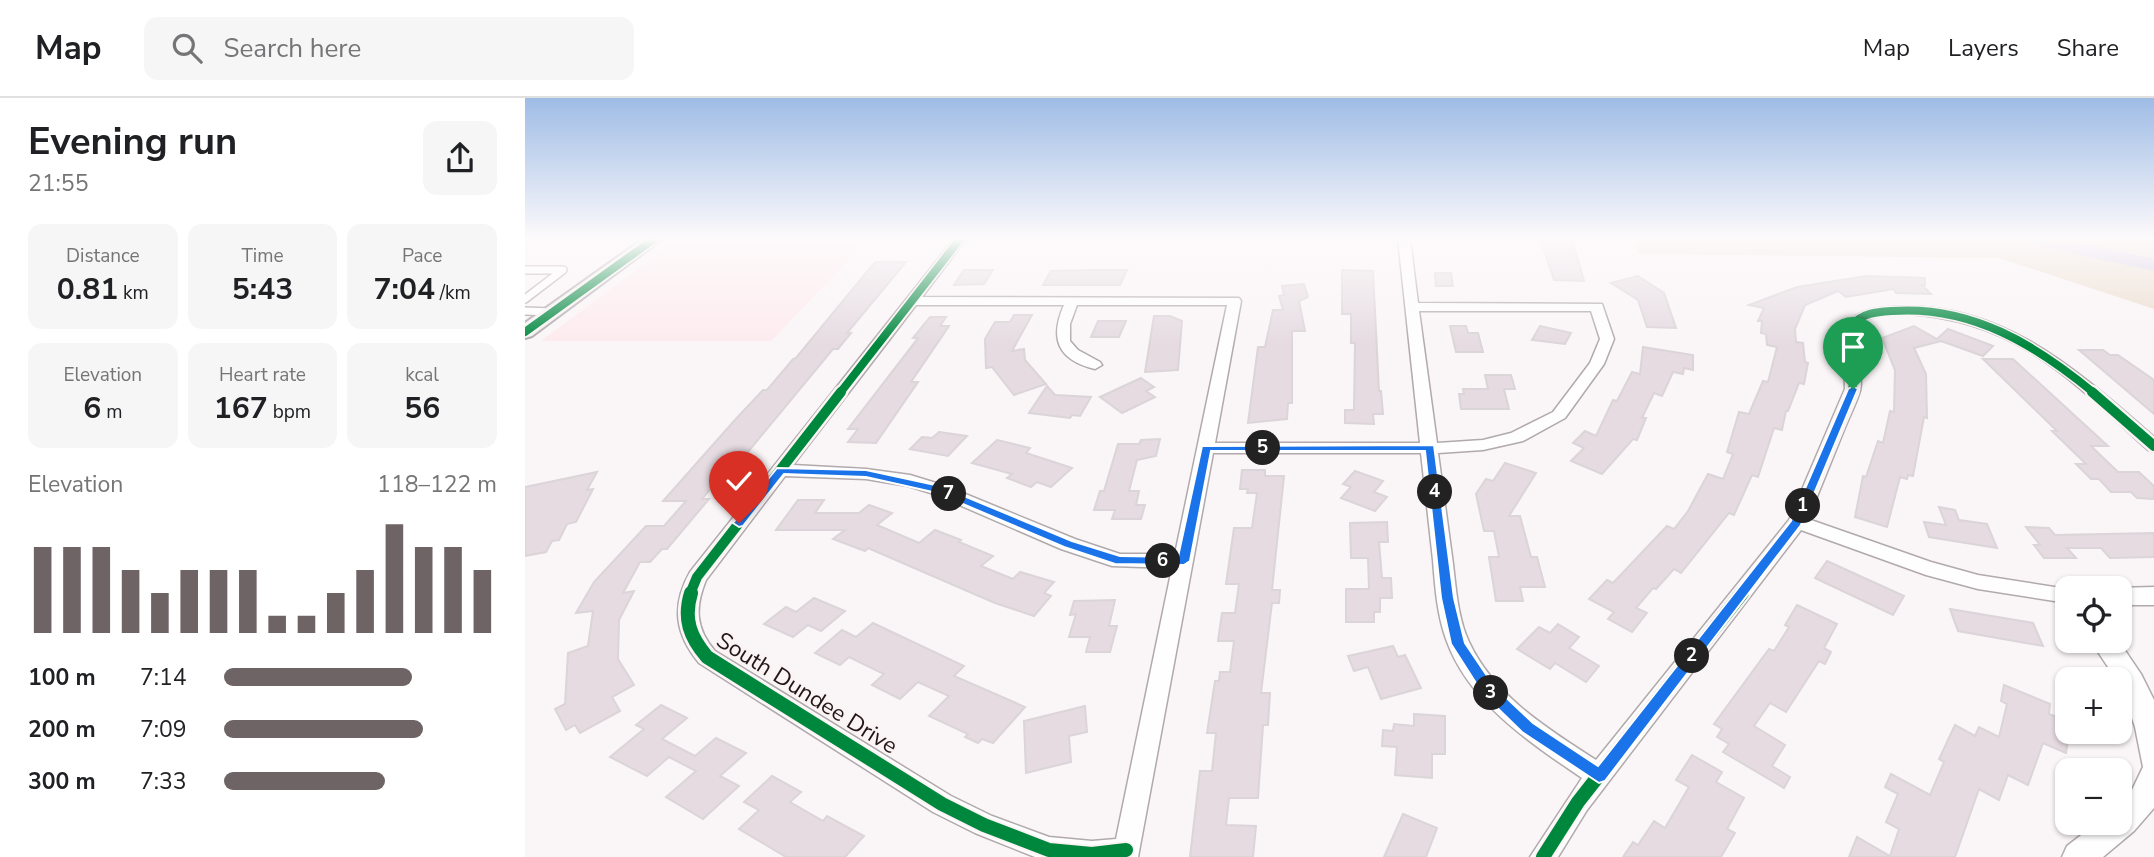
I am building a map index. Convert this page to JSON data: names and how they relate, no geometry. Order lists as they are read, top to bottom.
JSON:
{
  "streets": {
    "street": ["South Dundee Drive"]
  },
  "page": {
    "header": "Map",
    "search": "Search here",
    "nav": ["Map", "Layers", "Share"],
    "heading": ["Evening run", "21:55"],
    "stats": [
      ["Distance", "0.81 km"],
      ["Time", "5:43"],
      ["Pace", "7:04 /km"],
      ["Elevation", "6 m"],
      ["Heart rate", "167 bpm"],
      ["kcal", "56"]
    ],
    "pins": [
      "5",
      "4",
      "7",
      "1",
      "6",
      "2",
      "3"
    ],
    "chart": ["Elevation", "118–122 m"],
    "map_buttons": ["+", "−"],
    "list": [
      {
        "name": "100 m",
        "note": "7:14"
      },
      {
        "name": "200 m",
        "note": "7:09"
      },
      {
        "name": "300 m",
        "note": "7:33"
      }
    ]
  }
}
